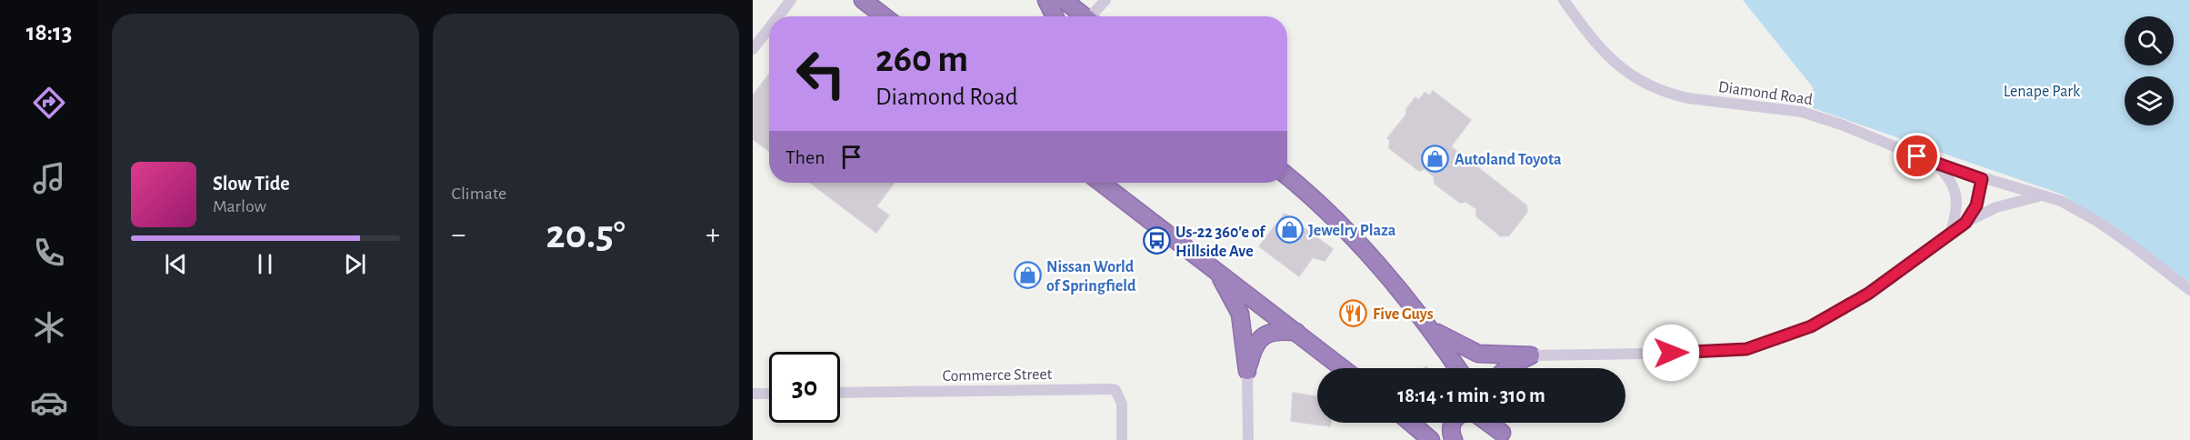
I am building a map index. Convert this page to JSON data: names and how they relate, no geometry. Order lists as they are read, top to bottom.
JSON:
{
  "streets": {
    "street": ["Diamond Road", "Commerce Street"]
  },
  "parks": ["Lenape Park"],
  "places": {
    "shop": ["Autoland Toyota", "Jewelry Plaza", "Nissan World of Springfield"],
    "bus stop": ["Us-22 360'e of Hillside Ave"],
    "restaurant": ["Five Guys"]
  },
  "page": {
    "tabs": "18:13",
    "tile": "Climate",
    "turn": ["260 m", "Diamond Road"],
    "then": "Then",
    "song": ["Slow Tide", "Marlow"],
    "heat": ["−", "20.5°", "+"],
    "limit": "30",
    "trip": "18:14 · 1 min · 310 m"
  }
}
